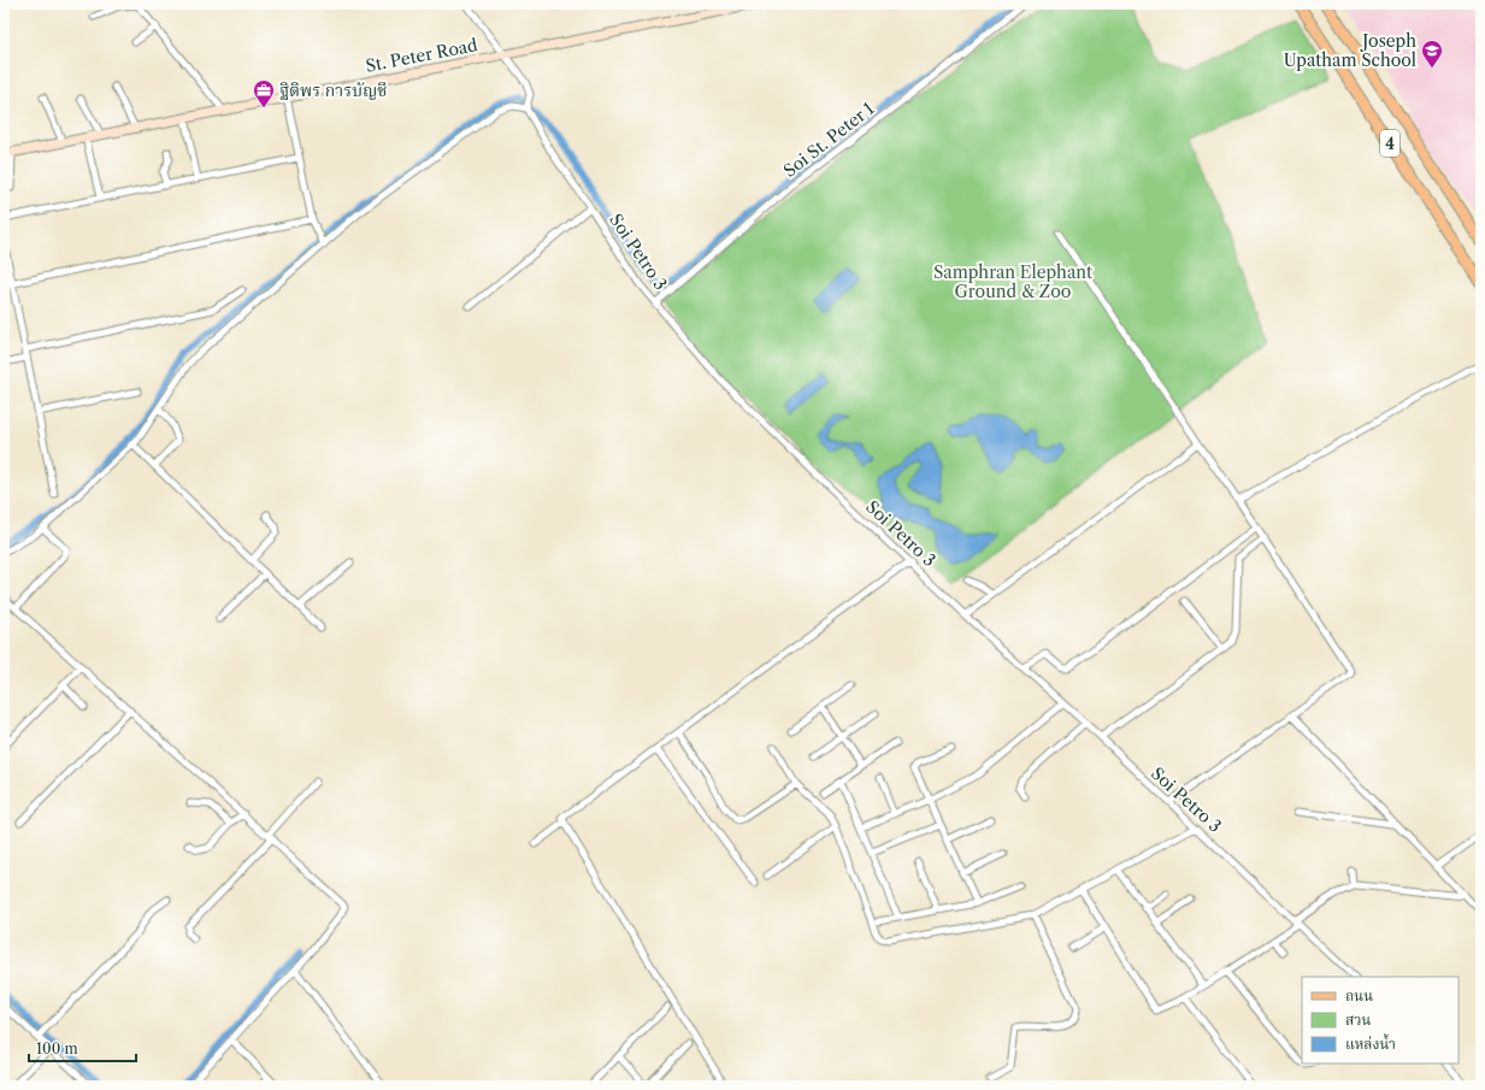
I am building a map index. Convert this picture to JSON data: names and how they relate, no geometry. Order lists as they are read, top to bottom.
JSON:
{
  "streets": {
    "main road": ["4"],
    "street": ["St. Peter Road", "Soi St. Peter 1", "Soi Petro 3"]
  },
  "crossings": [
    ["Soi St. Peter 1", "Soi Petro 3"]
  ],
  "parks": ["Samphran Elephant Ground & Zoo"],
  "places": {
    "school or university": ["Joseph Upatham School"],
    "office": ["ฐิติพร การบัญชี"]
  },
  "legend": ["ถนน", "สวน", "แหล่งน้ำ"],
  "scale_bar": "100 m"
}
